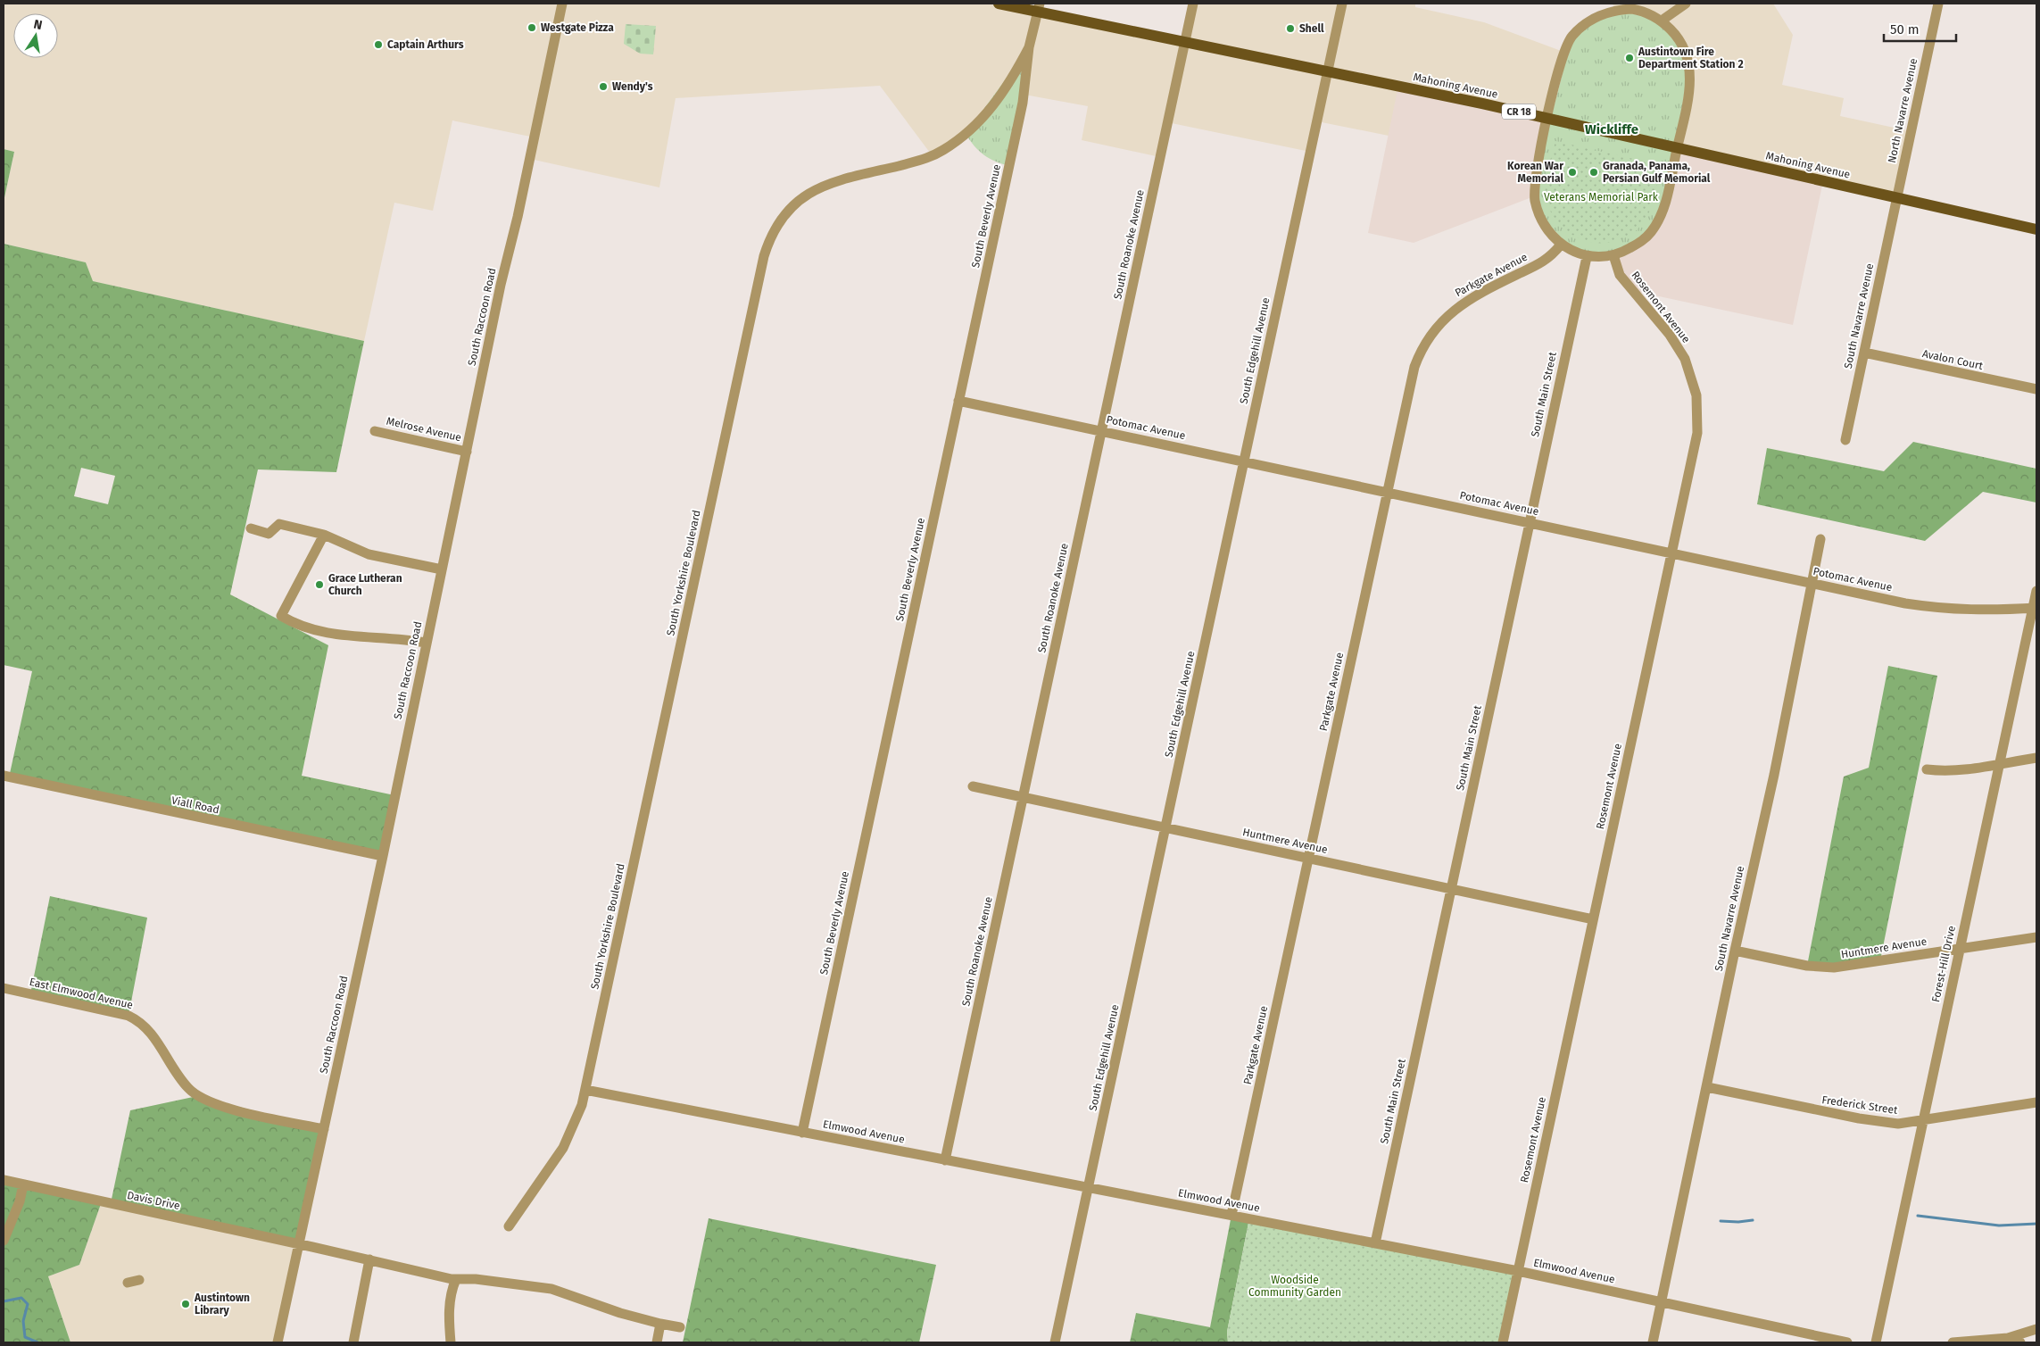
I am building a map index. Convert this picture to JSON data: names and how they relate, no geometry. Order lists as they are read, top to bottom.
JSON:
{
  "streets": {
    "main road": ["Mahoning Avenue", "CR 18"],
    "street": [
      "North Navarre Avenue",
      "South Beverly Avenue",
      "South Roanoke Avenue",
      "Parkgate Avenue",
      "Rosemont Avenue",
      "South Navarre Avenue",
      "South Raccoon Road",
      "South Edgehill Avenue",
      "Avalon Court",
      "South Main Street",
      "Potomac Avenue",
      "Melrose Avenue",
      "South Yorkshire Boulevard",
      "Viall Road",
      "Huntmere Avenue",
      "Forest-Hill Drive",
      "East Elmwood Avenue",
      "Frederick Street",
      "Elmwood Avenue",
      "Davis Drive"
    ]
  },
  "crossings": [
    ["Mahoning Avenue", "North Navarre Avenue"],
    ["Mahoning Avenue", "South Beverly Avenue"],
    ["Mahoning Avenue", "South Roanoke Avenue"],
    ["Mahoning Avenue", "Parkgate Avenue"],
    ["Mahoning Avenue", "Rosemont Avenue"],
    ["Mahoning Avenue", "South Navarre Avenue"],
    ["Mahoning Avenue", "South Edgehill Avenue"],
    ["Mahoning Avenue", "South Main Street"],
    ["North Navarre Avenue", "South Navarre Avenue"],
    ["South Beverly Avenue", "Potomac Avenue"],
    ["South Beverly Avenue", "South Yorkshire Boulevard"],
    ["South Beverly Avenue", "Elmwood Avenue"],
    ["South Roanoke Avenue", "Potomac Avenue"],
    ["South Roanoke Avenue", "Huntmere Avenue"],
    ["South Roanoke Avenue", "Elmwood Avenue"],
    ["Parkgate Avenue", "Rosemont Avenue"],
    ["Parkgate Avenue", "South Main Street"],
    ["Parkgate Avenue", "Potomac Avenue"],
    ["Parkgate Avenue", "Huntmere Avenue"],
    ["Parkgate Avenue", "Elmwood Avenue"],
    ["Rosemont Avenue", "South Main Street"],
    ["Rosemont Avenue", "Potomac Avenue"],
    ["Rosemont Avenue", "Huntmere Avenue"],
    ["Rosemont Avenue", "Elmwood Avenue"],
    ["South Navarre Avenue", "Avalon Court"],
    ["South Navarre Avenue", "Potomac Avenue"],
    ["South Navarre Avenue", "Huntmere Avenue"],
    ["South Navarre Avenue", "Frederick Street"],
    ["South Navarre Avenue", "Elmwood Avenue"],
    ["South Raccoon Road", "Melrose Avenue"],
    ["South Raccoon Road", "Viall Road"],
    ["South Raccoon Road", "East Elmwood Avenue"],
    ["South Raccoon Road", "Davis Drive"],
    ["South Edgehill Avenue", "Potomac Avenue"],
    ["South Edgehill Avenue", "Huntmere Avenue"],
    ["South Edgehill Avenue", "Elmwood Avenue"],
    ["South Main Street", "Potomac Avenue"],
    ["South Main Street", "Huntmere Avenue"],
    ["South Main Street", "Elmwood Avenue"],
    ["Potomac Avenue", "Forest-Hill Drive"],
    ["South Yorkshire Boulevard", "Elmwood Avenue"],
    ["Huntmere Avenue", "Forest-Hill Drive"],
    ["Forest-Hill Drive", "Frederick Street"]
  ],
  "districts": ["Wickliffe"],
  "parks": ["Veterans Memorial Park", "Woodside Community Garden"],
  "places": [
    "Westgate Pizza",
    "Shell",
    "Captain Arthurs",
    "Austintown Fire Department Station 2",
    "Wendy's",
    "Korean War Memorial",
    "Granada, Panama, Persian Gulf Memorial",
    "Grace Lutheran Church",
    "Austintown Library"
  ],
  "scale_bar": "50 m",
  "north": "top"
}
